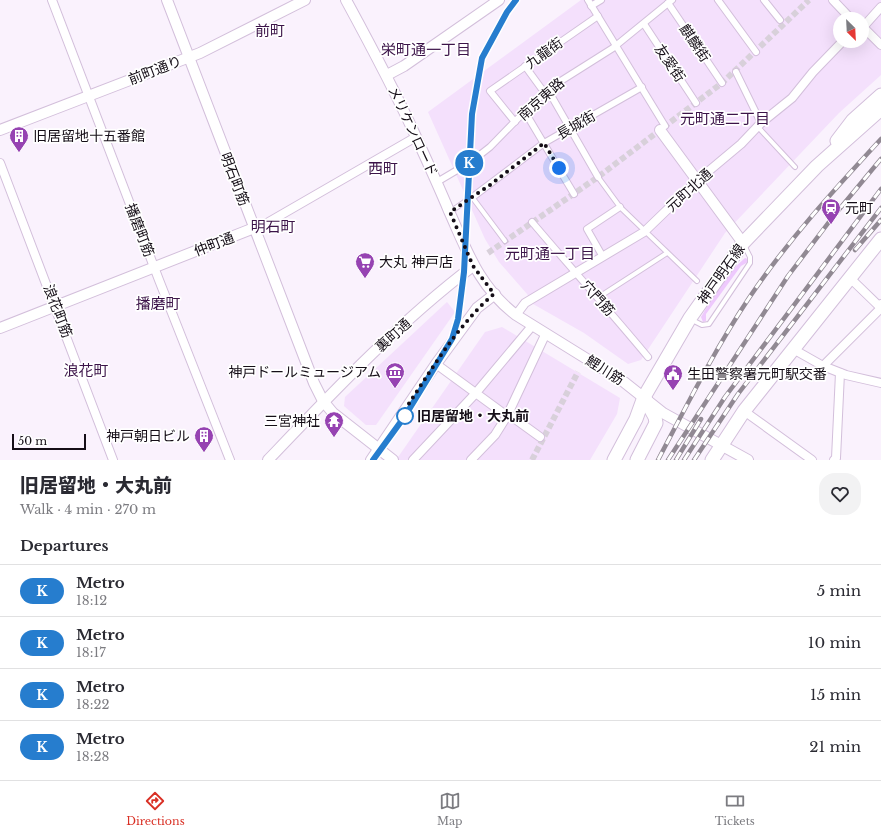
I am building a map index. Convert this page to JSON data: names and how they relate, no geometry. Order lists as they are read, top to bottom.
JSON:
{
  "streets": {
    "main road": ["神戸明石線"],
    "street": [
      "麒麟街",
      "九龍街",
      "友愛街",
      "前町通り",
      "南京東路",
      "長城街",
      "メリケンロード",
      "明石町筋",
      "元町北通",
      "播磨町筋",
      "仲町通",
      "穴門筋",
      "浪花町筋",
      "裏町通",
      "鯉川筋"
    ]
  },
  "crossings": [
    ["麒麟街", "南京東路"],
    ["九龍街", "南京東路"],
    ["友愛街", "南京東路"],
    ["前町通り", "明石町筋"],
    ["前町通り", "播磨町筋"],
    ["南京東路", "メリケンロード"],
    ["メリケンロード", "仲町通"],
    ["メリケンロード", "裏町通"],
    ["メリケンロード", "鯉川筋"],
    ["明石町筋", "仲町通"],
    ["明石町筋", "裏町通"],
    ["元町北通", "穴門筋"],
    ["元町北通", "鯉川筋"],
    ["播磨町筋", "仲町通"],
    ["仲町通", "浪花町筋"],
    ["神戸明石線", "鯉川筋"],
    ["裏町通", "鯉川筋"]
  ],
  "districts": [
    "前町",
    "栄町通一丁目",
    "元町通二丁目",
    "西町",
    "明石町",
    "元町通一丁目",
    "播磨町",
    "浪花町"
  ],
  "places": {
    "building": ["旧居留地十五番館", "神戸朝日ビル"],
    "station": ["元町"],
    "supermarket": ["大丸 神戸店"],
    "museum": ["神戸ドールミュージアム"],
    "public building": ["生田警察署元町駅交番"],
    "other": ["旧居留地・大丸前"],
    "temple": ["三宮神社"]
  },
  "lines": ["metro line K"],
  "scale_bar": "50 m",
  "north": "bottom right",
  "page": {
    "on_map": "K",
    "scale": "50 m",
    "heading": [
      ["旧居留地・大丸前", "Walk · 4 min · 270 m"],
      "Departures"
    ],
    "list": [
      {
        "mark": "K",
        "name": "Metro",
        "note": "18:12",
        "value": "5 min"
      },
      {
        "mark": "K",
        "name": "Metro",
        "note": "18:17",
        "value": "10 min"
      },
      {
        "mark": "K",
        "name": "Metro",
        "note": "18:22",
        "value": "15 min"
      },
      {
        "mark": "K",
        "name": "Metro",
        "note": "18:28",
        "value": "21 min"
      }
    ],
    "tabs": ["Directions", "Map", "Tickets"]
  }
}
